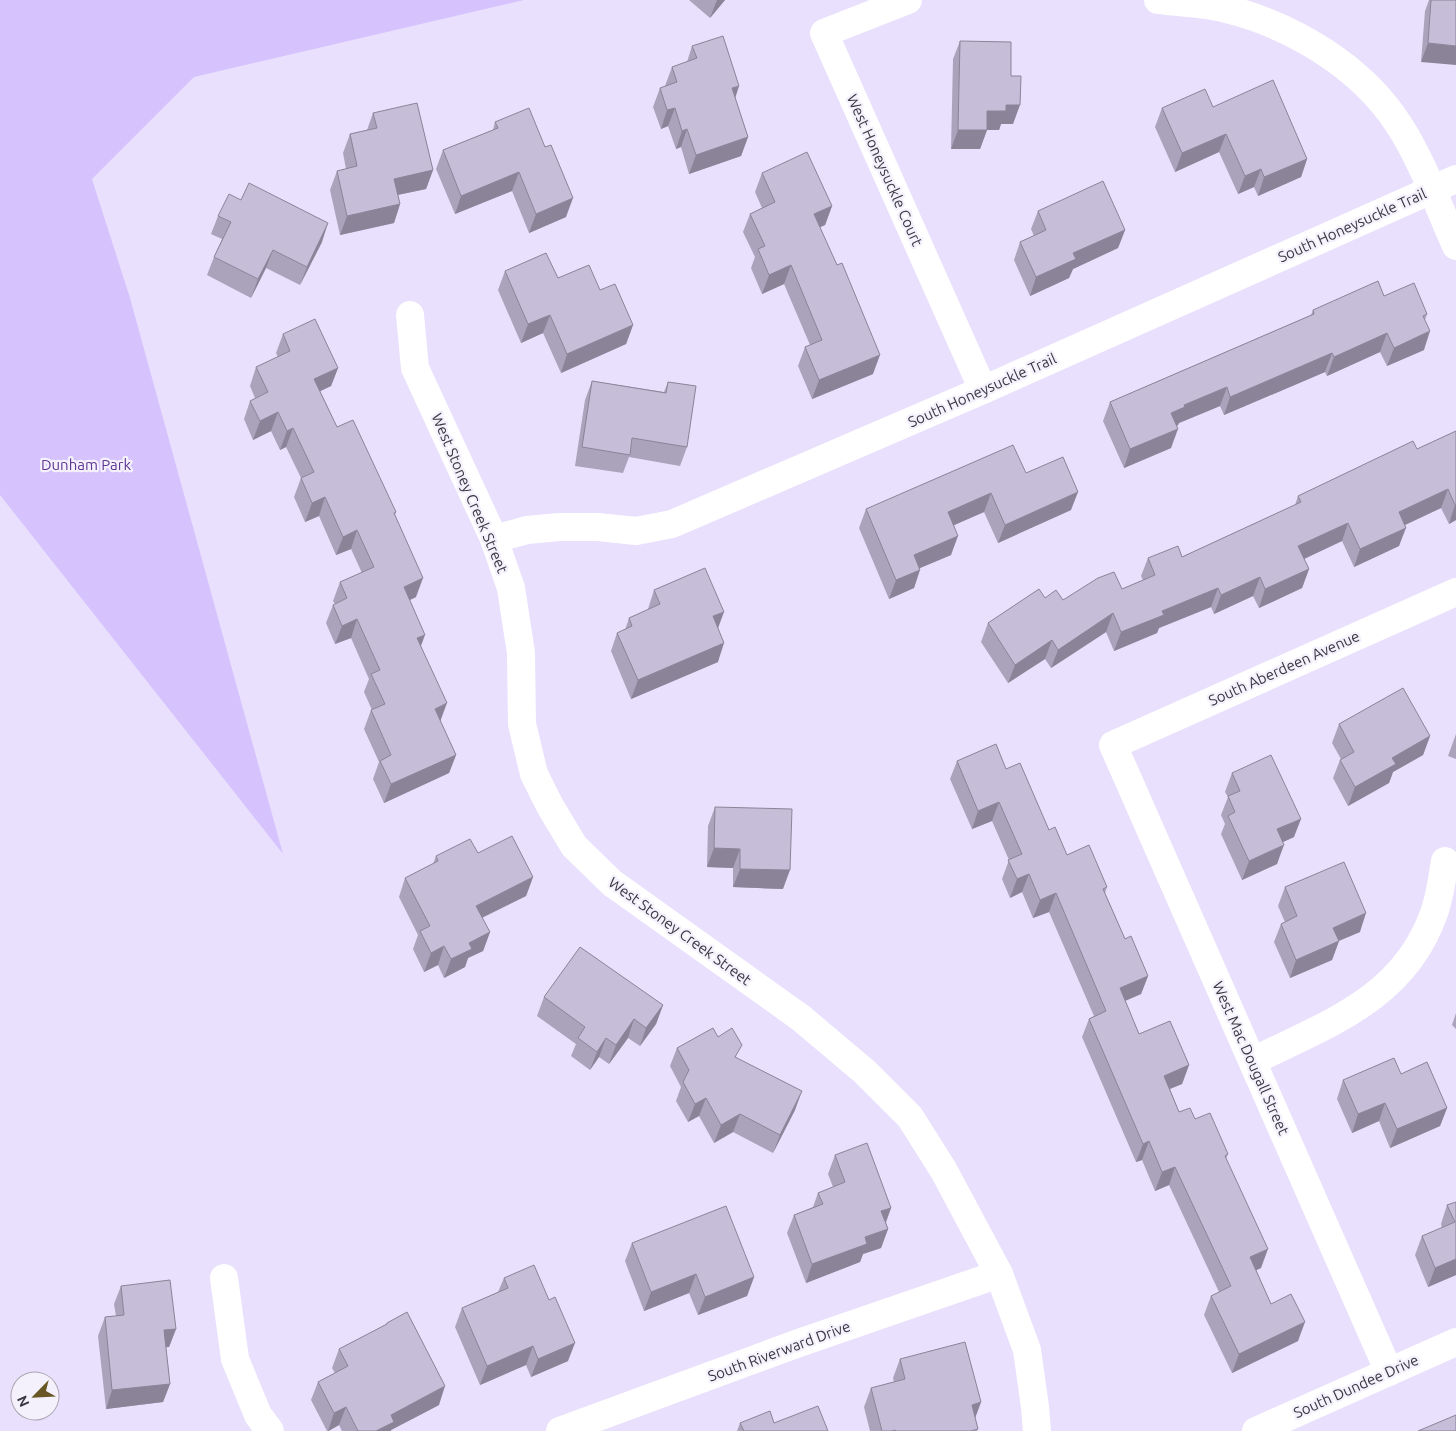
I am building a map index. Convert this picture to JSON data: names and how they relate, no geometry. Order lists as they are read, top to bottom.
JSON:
{
  "streets": {
    "street": [
      "West Honeysuckle Court",
      "South Honeysuckle Trail",
      "West Stoney Creek Street",
      "South Aberdeen Avenue",
      "West Mac Dougall Street",
      "South Riverward Drive",
      "South Dundee Drive"
    ]
  },
  "crossings": [
    ["West Honeysuckle Court", "South Honeysuckle Trail"],
    ["South Honeysuckle Trail", "West Stoney Creek Street"],
    ["West Stoney Creek Street", "South Riverward Drive"],
    ["South Aberdeen Avenue", "West Mac Dougall Street"],
    ["West Mac Dougall Street", "South Dundee Drive"]
  ],
  "parks": ["Dunham Park"],
  "north": "bottom left"
}
